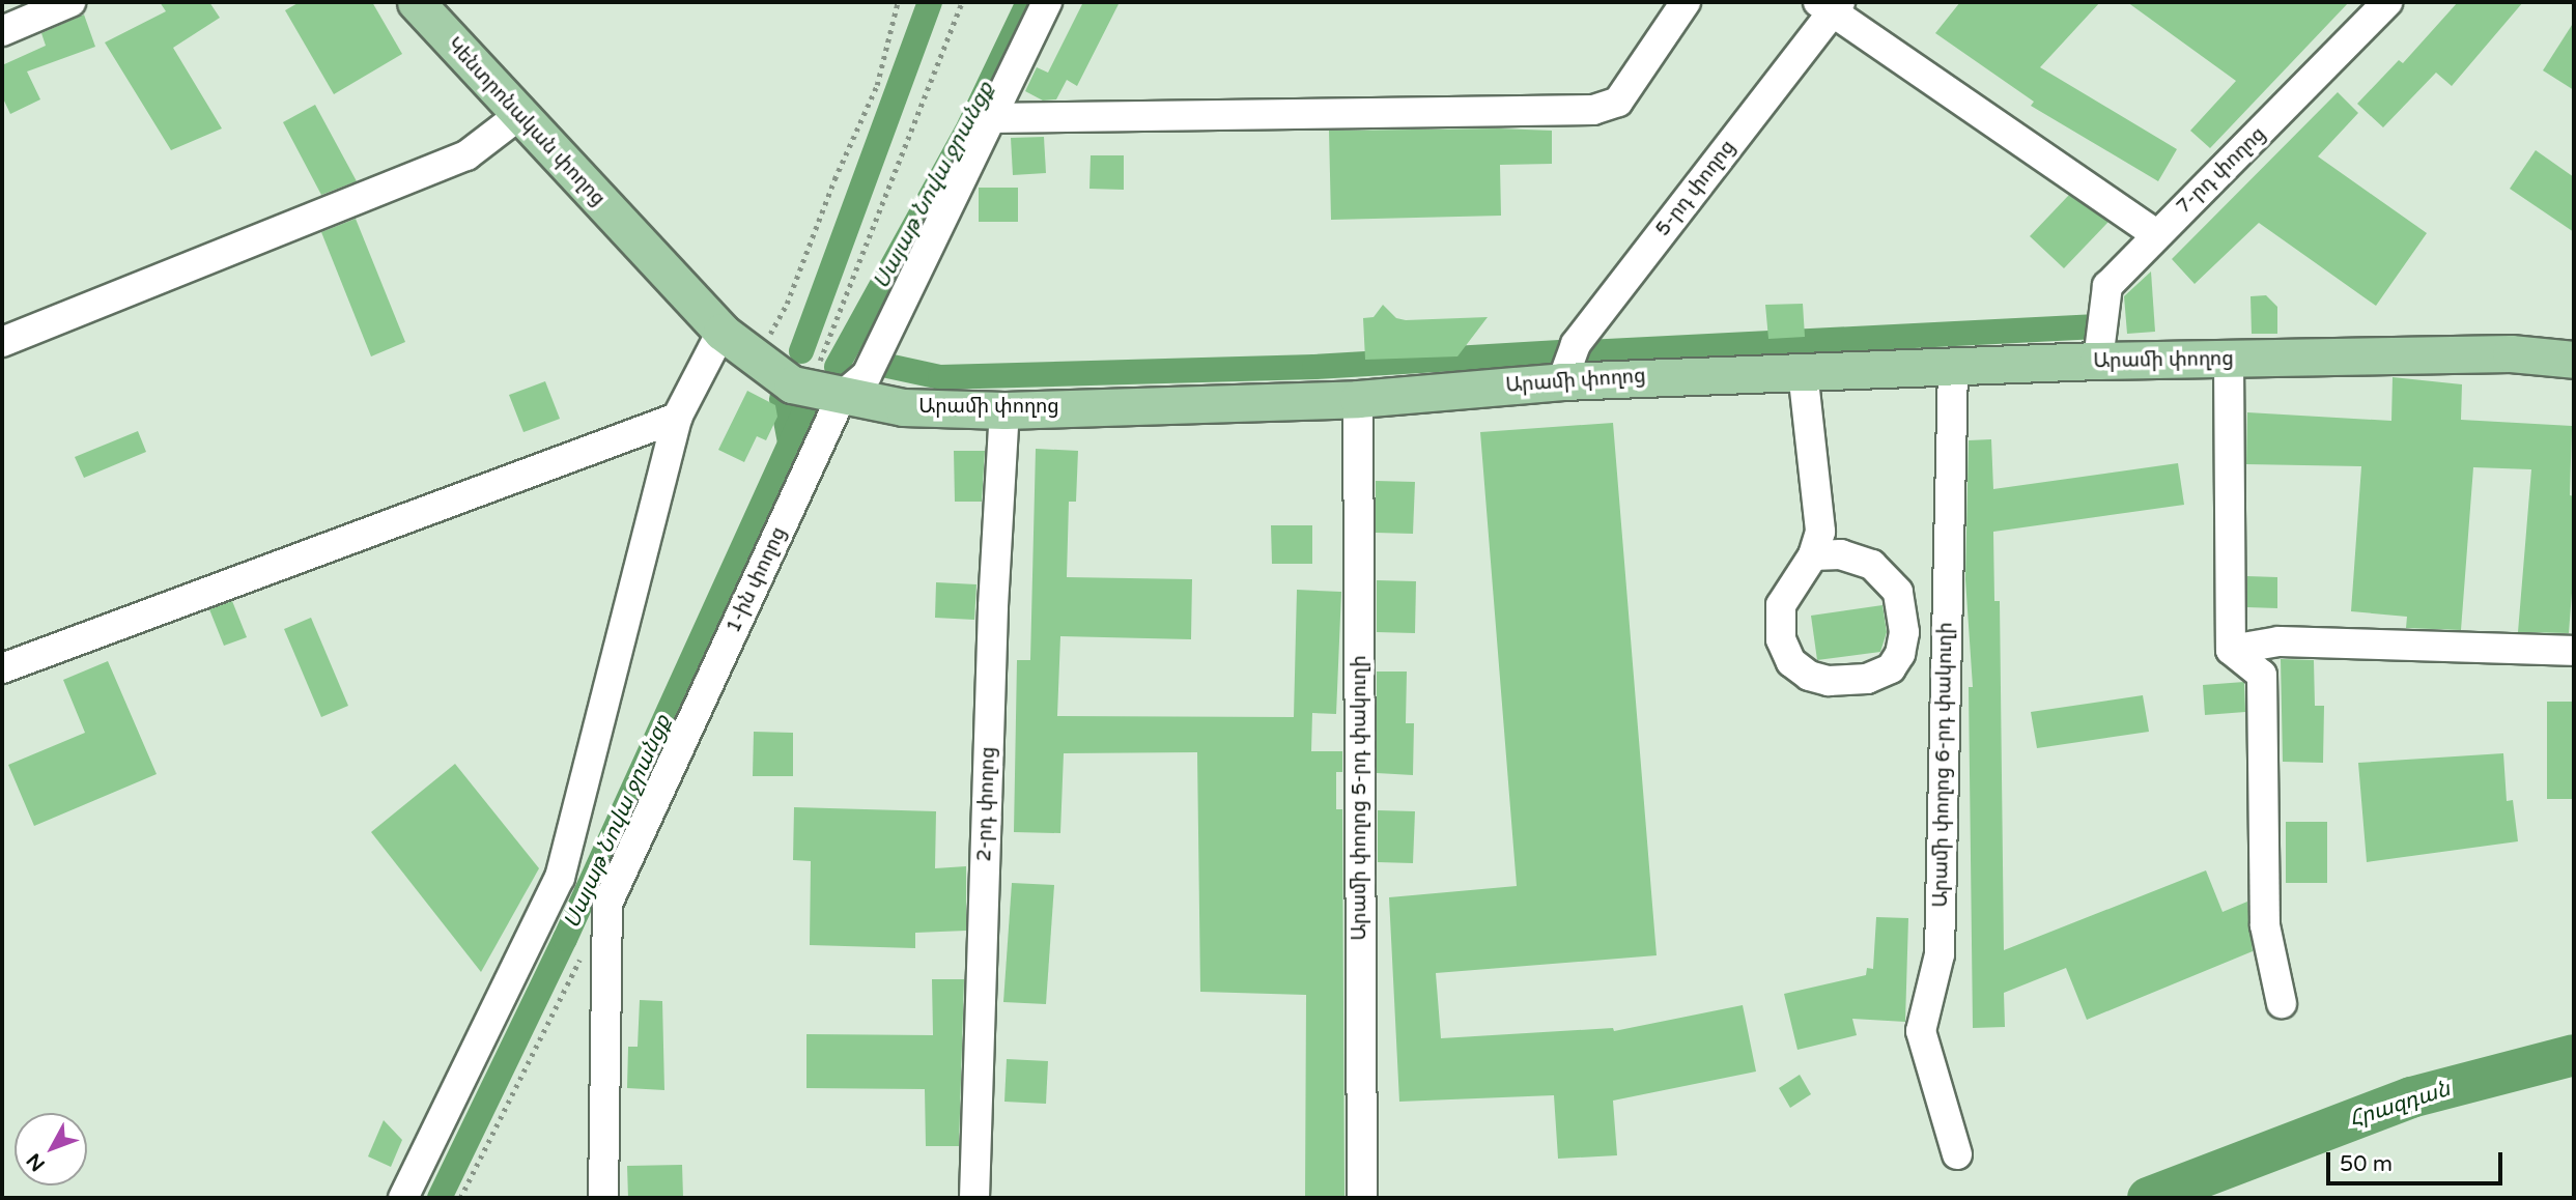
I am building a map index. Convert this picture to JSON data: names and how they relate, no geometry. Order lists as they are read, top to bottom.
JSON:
{
  "streets": {
    "main road": ["Կենտրոնական փողոց", "Արամի փողոց"],
    "street": [
      "7-րդ փողոց",
      "5-րդ փողոց",
      "1-ին փողոց",
      "Արամի փողոց 6-րդ փակուղի",
      "Արամի փողոց 5-րդ փակուղի",
      "2-րդ փողոց"
    ]
  },
  "crossings": [
    ["Կենտրոնական փողոց", "Արամի փողոց"],
    ["7-րդ փողոց", "Արամի փողոց"],
    ["5-րդ փողոց", "Արամի փողոց"],
    ["Արամի փողոց", "1-ին փողոց"],
    ["Արամի փողոց", "Արամի փողոց 6-րդ փակուղի"],
    ["Արամի փողոց", "Արամի փողոց 5-րդ փակուղի"],
    ["Արամի փողոց", "2-րդ փողոց"]
  ],
  "water": ["Սայաթ Նովա ջրանցք", "Հրազդան"],
  "scale_bar": "50 m",
  "north": "bottom left"
}
